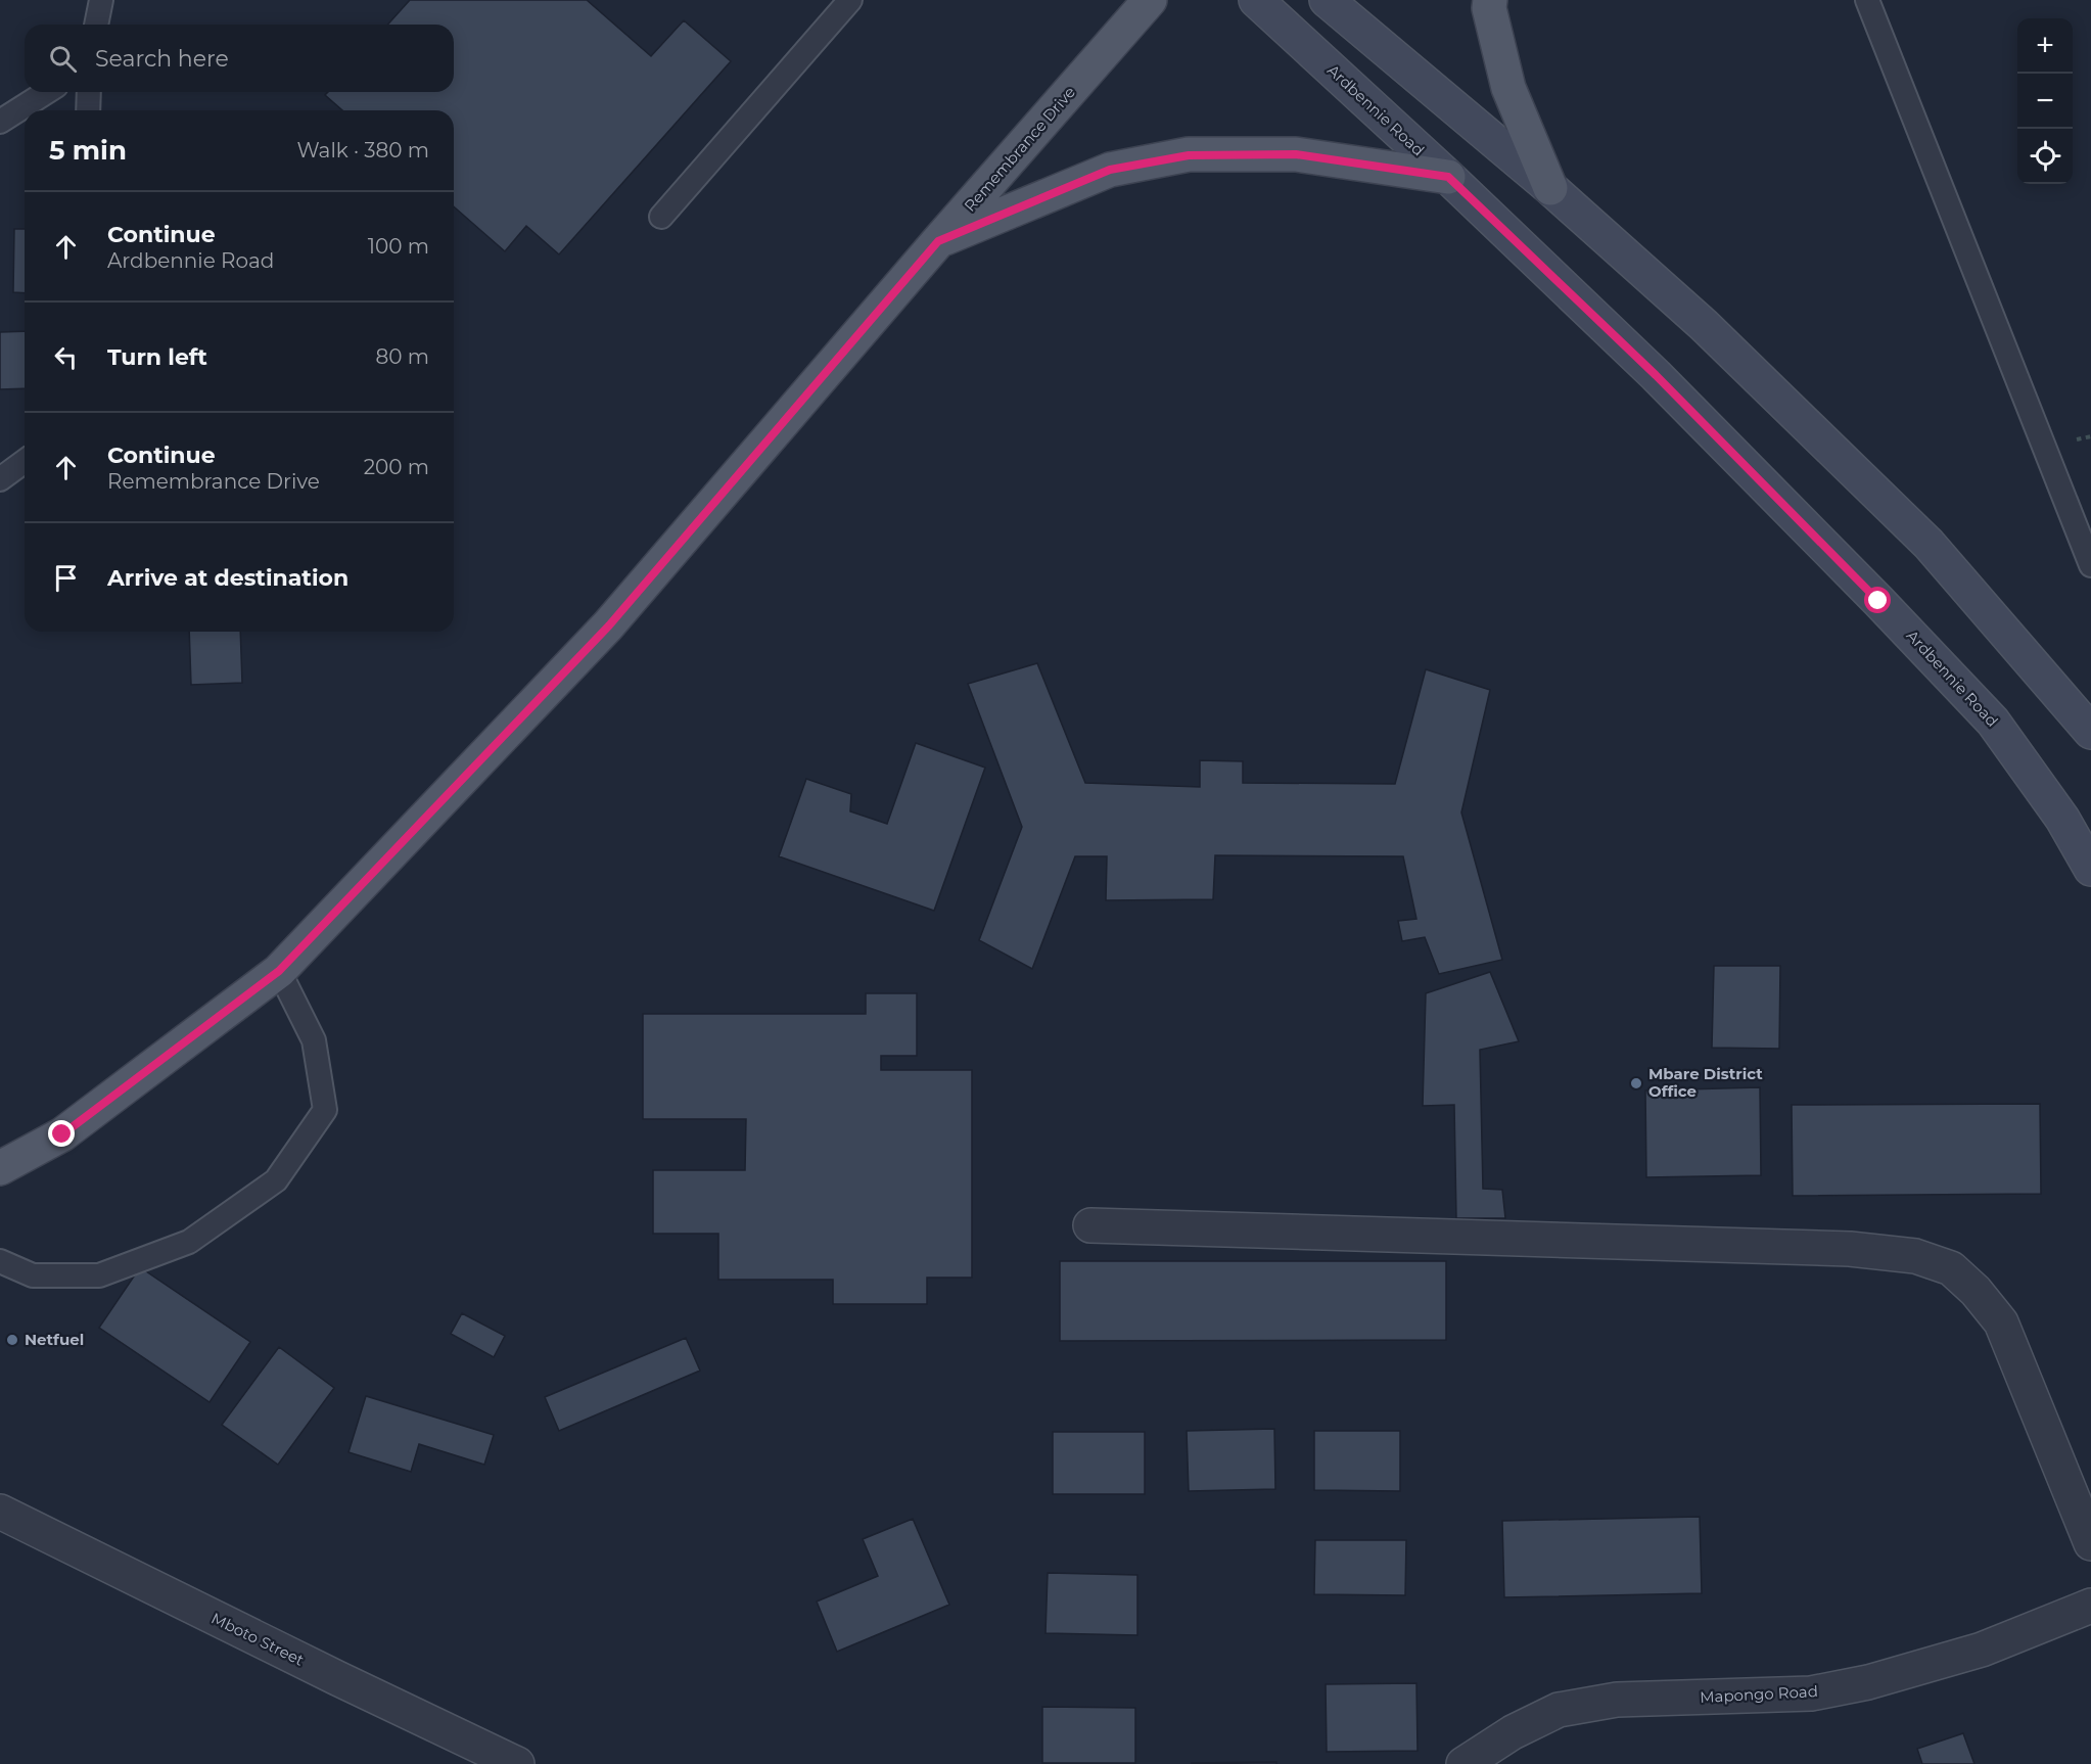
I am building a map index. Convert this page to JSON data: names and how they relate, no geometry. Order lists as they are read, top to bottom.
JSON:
{
  "streets": {
    "main road": ["Ardbennie Road", "Remembrance Drive"],
    "street": ["Mboto Street", "Mapongo Road"]
  },
  "places": ["Mbare District Office", "Netfuel"],
  "page": {
    "map_buttons": ["+", "−"],
    "search": "Search here",
    "heading": ["5 min", "Walk · 380 m"],
    "list": [
      ["Continue", "Ardbennie Road", "100 m"],
      ["Turn left", "80 m"],
      ["Continue", "Remembrance Drive", "200 m"],
      "Arrive at destination"
    ]
  }
}
